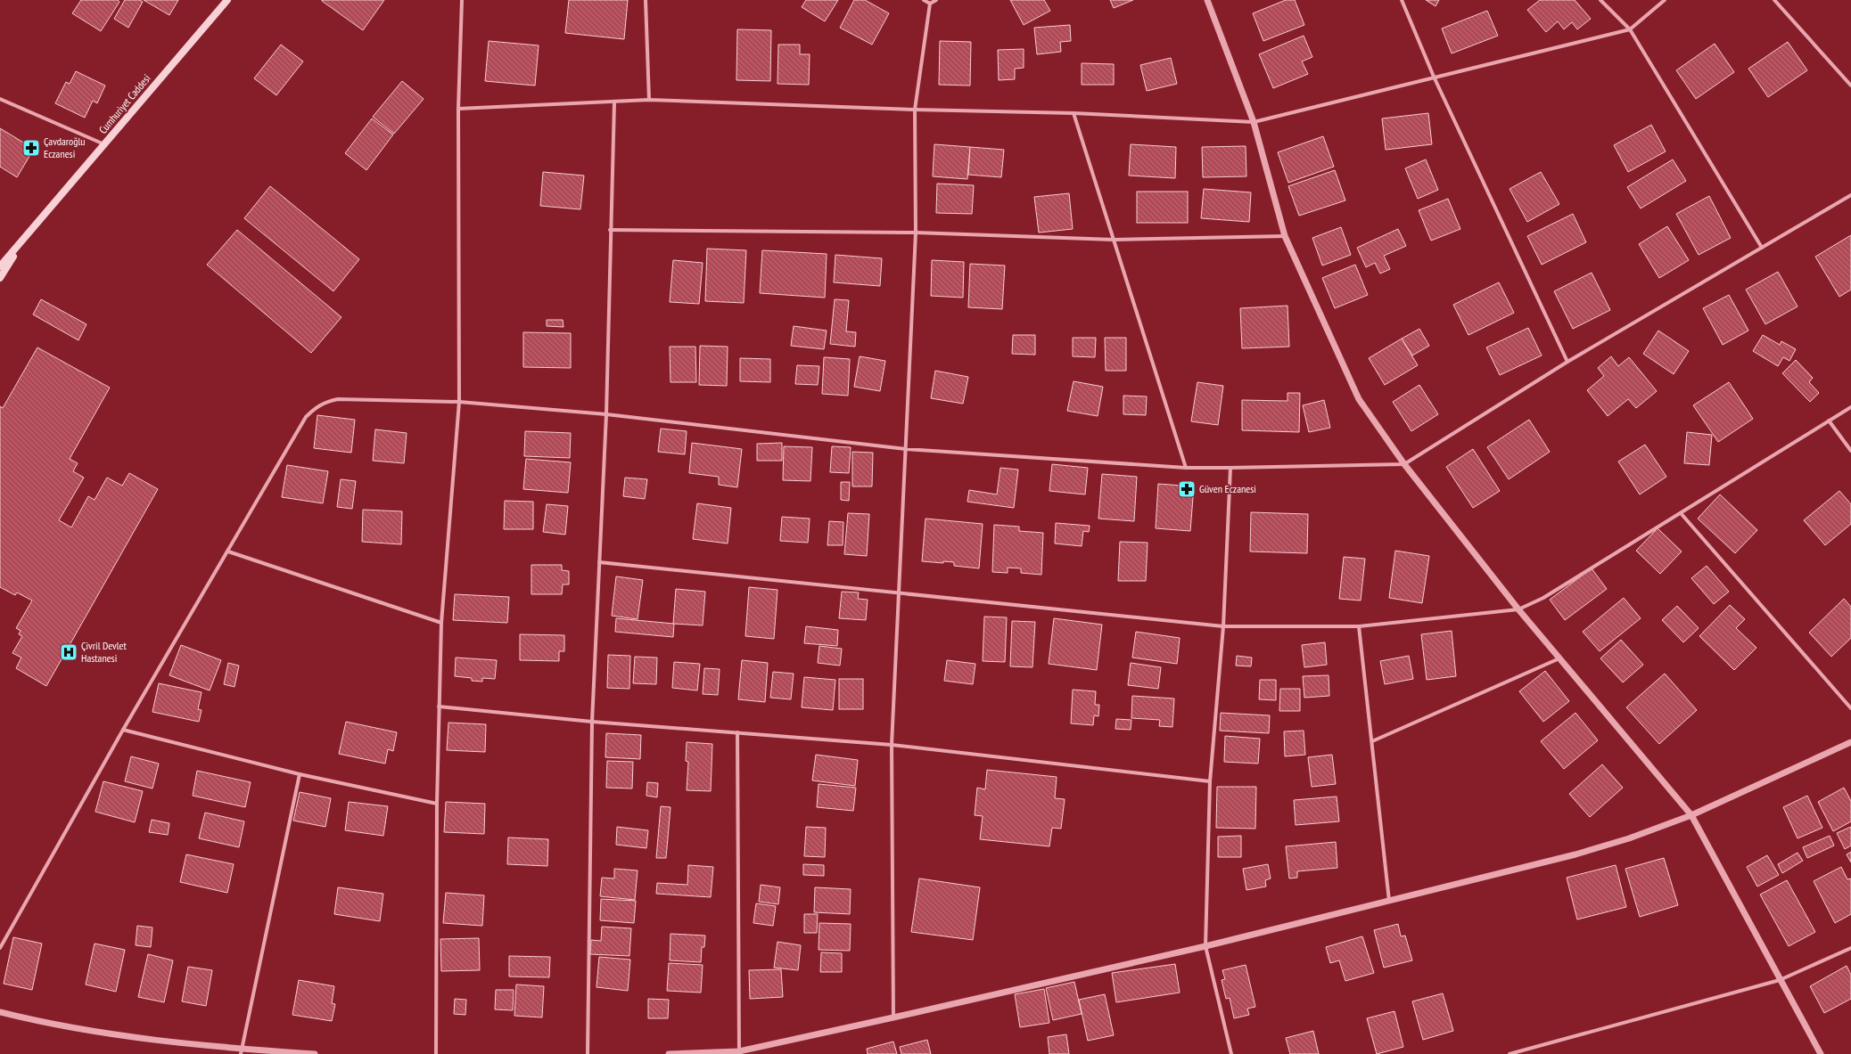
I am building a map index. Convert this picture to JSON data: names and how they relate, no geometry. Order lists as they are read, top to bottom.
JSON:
{
  "streets": {
    "main road": ["Cumhuriyet Caddesi"]
  },
  "places": {
    "pharmacy": ["Çavdaroğlu Eczanesi", "Güven Eczanesi"],
    "hospital": ["Çivril Devlet Hastanesi"]
  }
}
